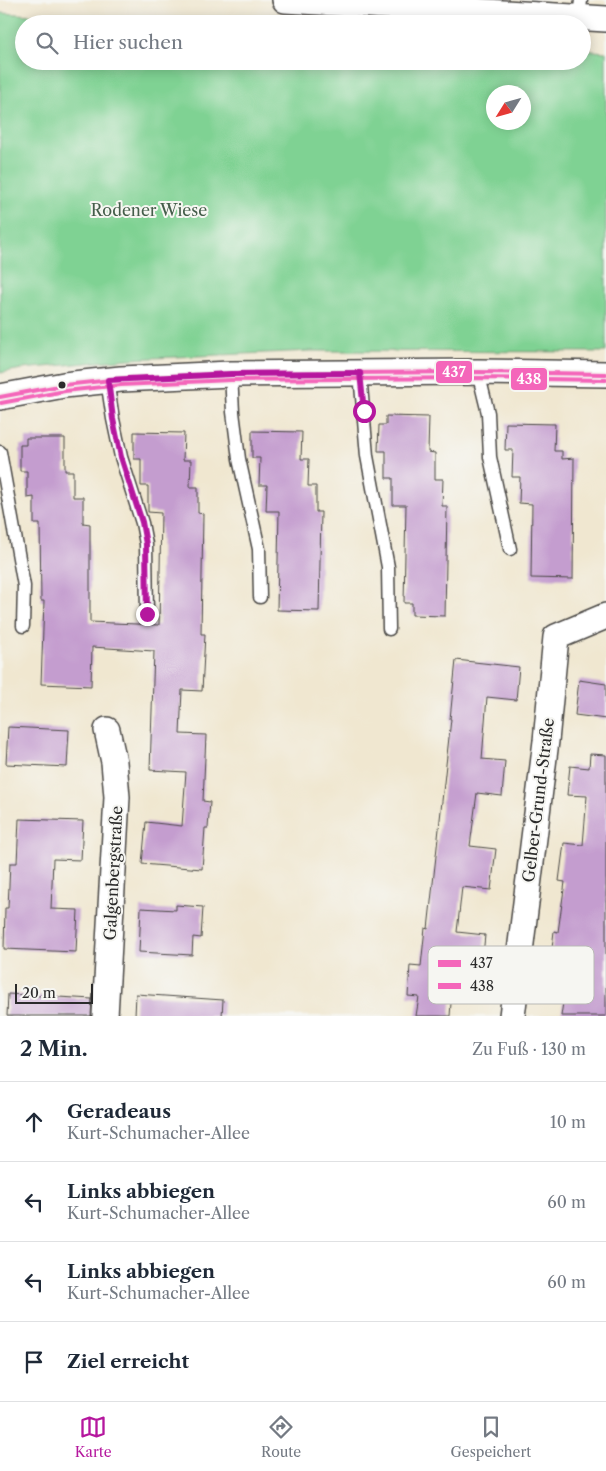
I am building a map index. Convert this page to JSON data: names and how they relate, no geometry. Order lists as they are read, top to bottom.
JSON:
{
  "streets": {
    "street": ["Gelber-Grund-Straße", "Galgenbergstraße"]
  },
  "parks": ["Rodener Wiese"],
  "lines": ["transit line 437", "transit line 438"],
  "legend": ["437", "438"],
  "scale_bar": "20 m",
  "north": "bottom left",
  "page": {
    "search": "Hier suchen",
    "scale": "20 m",
    "heading": ["2 Min.", "Zu Fuß · 130 m"],
    "list": [
      ["Geradeaus", "Kurt-Schumacher-Allee", "10 m"],
      ["Links abbiegen", "Kurt-Schumacher-Allee", "60 m"],
      ["Links abbiegen", "Kurt-Schumacher-Allee", "60 m"],
      "Ziel erreicht"
    ],
    "nav": ["Karte", "Route", "Gespeichert"]
  }
}
